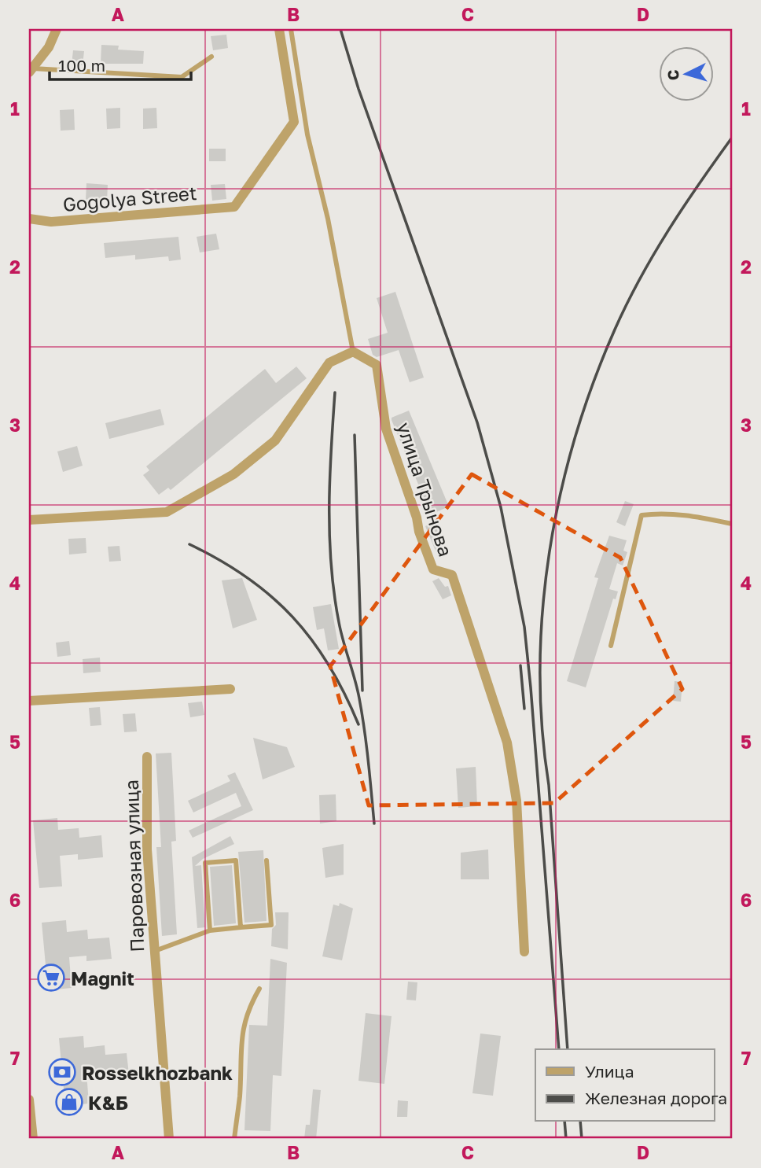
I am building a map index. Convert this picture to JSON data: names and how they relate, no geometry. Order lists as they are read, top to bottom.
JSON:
{
  "streets": {
    "street": ["Gogolya Street", "улица Трынова", "Паровозная улица"]
  },
  "places": {
    "supermarket": ["Magnit"],
    "bank": ["Rosselkhozbank"],
    "shop": ["К&Б"]
  },
  "legend": ["Улица", "Железная дорога"],
  "scale_bar": "100 m",
  "north": "left",
  "grid": {
    "columns": [
      "A",
      "B",
      "C",
      "D"
    ],
    "rows": [
      "1",
      "2",
      "3",
      "4",
      "5",
      "6",
      "7"
    ]
  }
}
